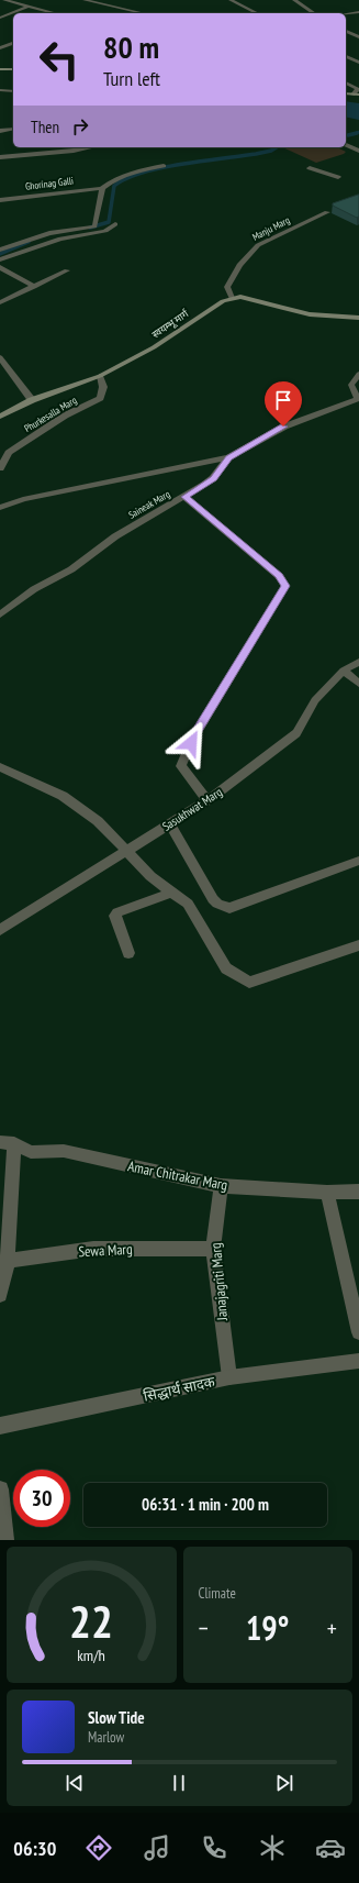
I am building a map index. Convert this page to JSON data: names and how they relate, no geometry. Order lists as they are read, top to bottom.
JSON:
{
  "streets": {
    "main road": ["स्वयम्भू मार्ग"],
    "street": [
      "Ghorinag Galli",
      "Manju Marg",
      "Phurkesalla Marg",
      "Saineak Marg",
      "Sasukhwat Marg",
      "Amar Chitrakar Marg",
      "Sewa Marg",
      "Janajagriti Marg",
      "सिद्धार्थ सादक"
    ]
  },
  "crossings": [
    ["Manju Marg", "स्वयम्भू मार्ग"],
    ["स्वयम्भू मार्ग", "Phurkesalla Marg"],
    ["Amar Chitrakar Marg", "Janajagriti Marg"],
    ["Sewa Marg", "Janajagriti Marg"],
    ["Janajagriti Marg", "सिद्धार्थ सादक"]
  ],
  "page": {
    "turn": ["80 m", "Turn left"],
    "then": "Then",
    "limit": "30",
    "trip": "06:31 · 1 min · 200 m",
    "tile": "Climate",
    "heat": ["−", "19°", "+"],
    "song": ["Slow Tide", "Marlow"],
    "tabs": "06:30",
    "gauge": ["22", "km/h"]
  }
}
